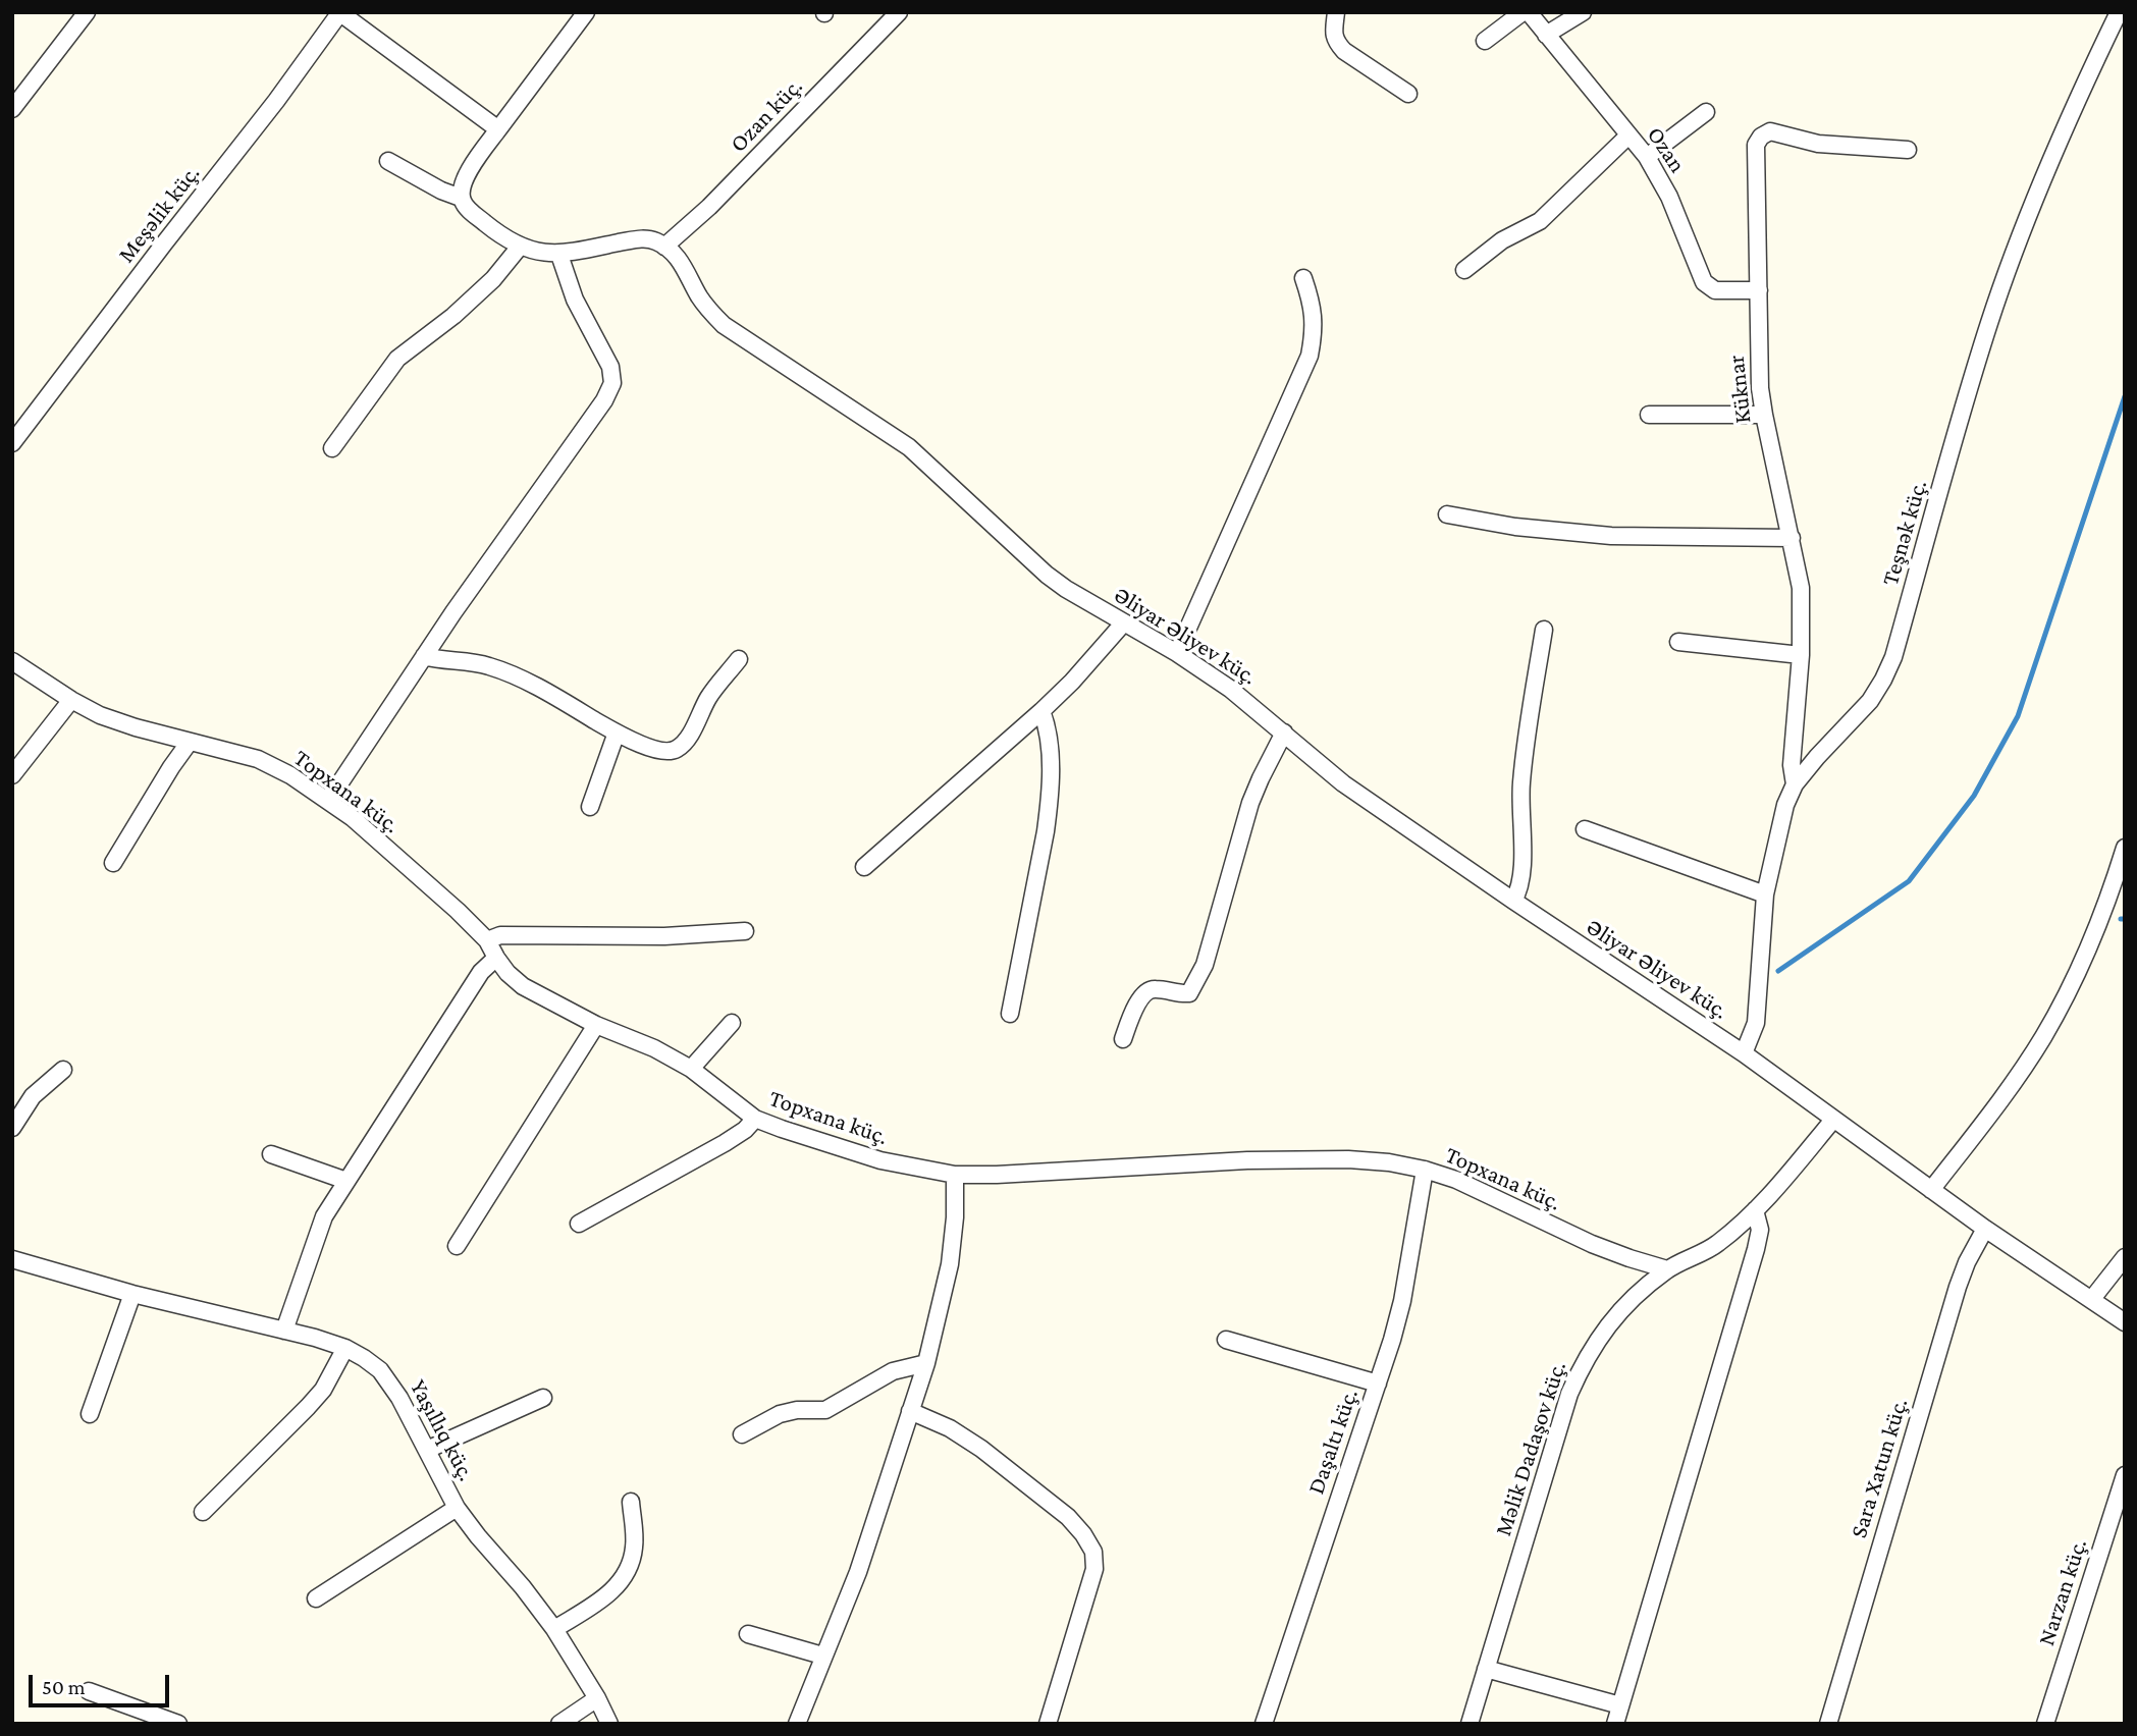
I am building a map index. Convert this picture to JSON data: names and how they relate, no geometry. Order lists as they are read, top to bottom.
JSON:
{
  "streets": {
    "street": [
      "Ozan küç.",
      "Ozan",
      "Meşəlik küç.",
      "Küknar",
      "Teşnək küç.",
      "Əliyar Əliyev küç.",
      "Topxana küç.",
      "Yaşıllıq küç.",
      "Daşaltı küç.",
      "Məlik Dadaşov küç.",
      "Sara Xatun küç.",
      "Narzan küç."
    ]
  },
  "crossings": [
    ["Ozan küç.", "Əliyar Əliyev küç."],
    ["Ozan", "Küknar"],
    ["Küknar", "Teşnək küç."],
    ["Teşnək küç.", "Əliyar Əliyev küç."],
    ["Əliyar Əliyev küç.", "Məlik Dadaşov küç."],
    ["Əliyar Əliyev küç.", "Sara Xatun küç."],
    ["Topxana küç.", "Daşaltı küç."],
    ["Topxana küç.", "Məlik Dadaşov küç."]
  ],
  "scale_bar": "50 m"
}
